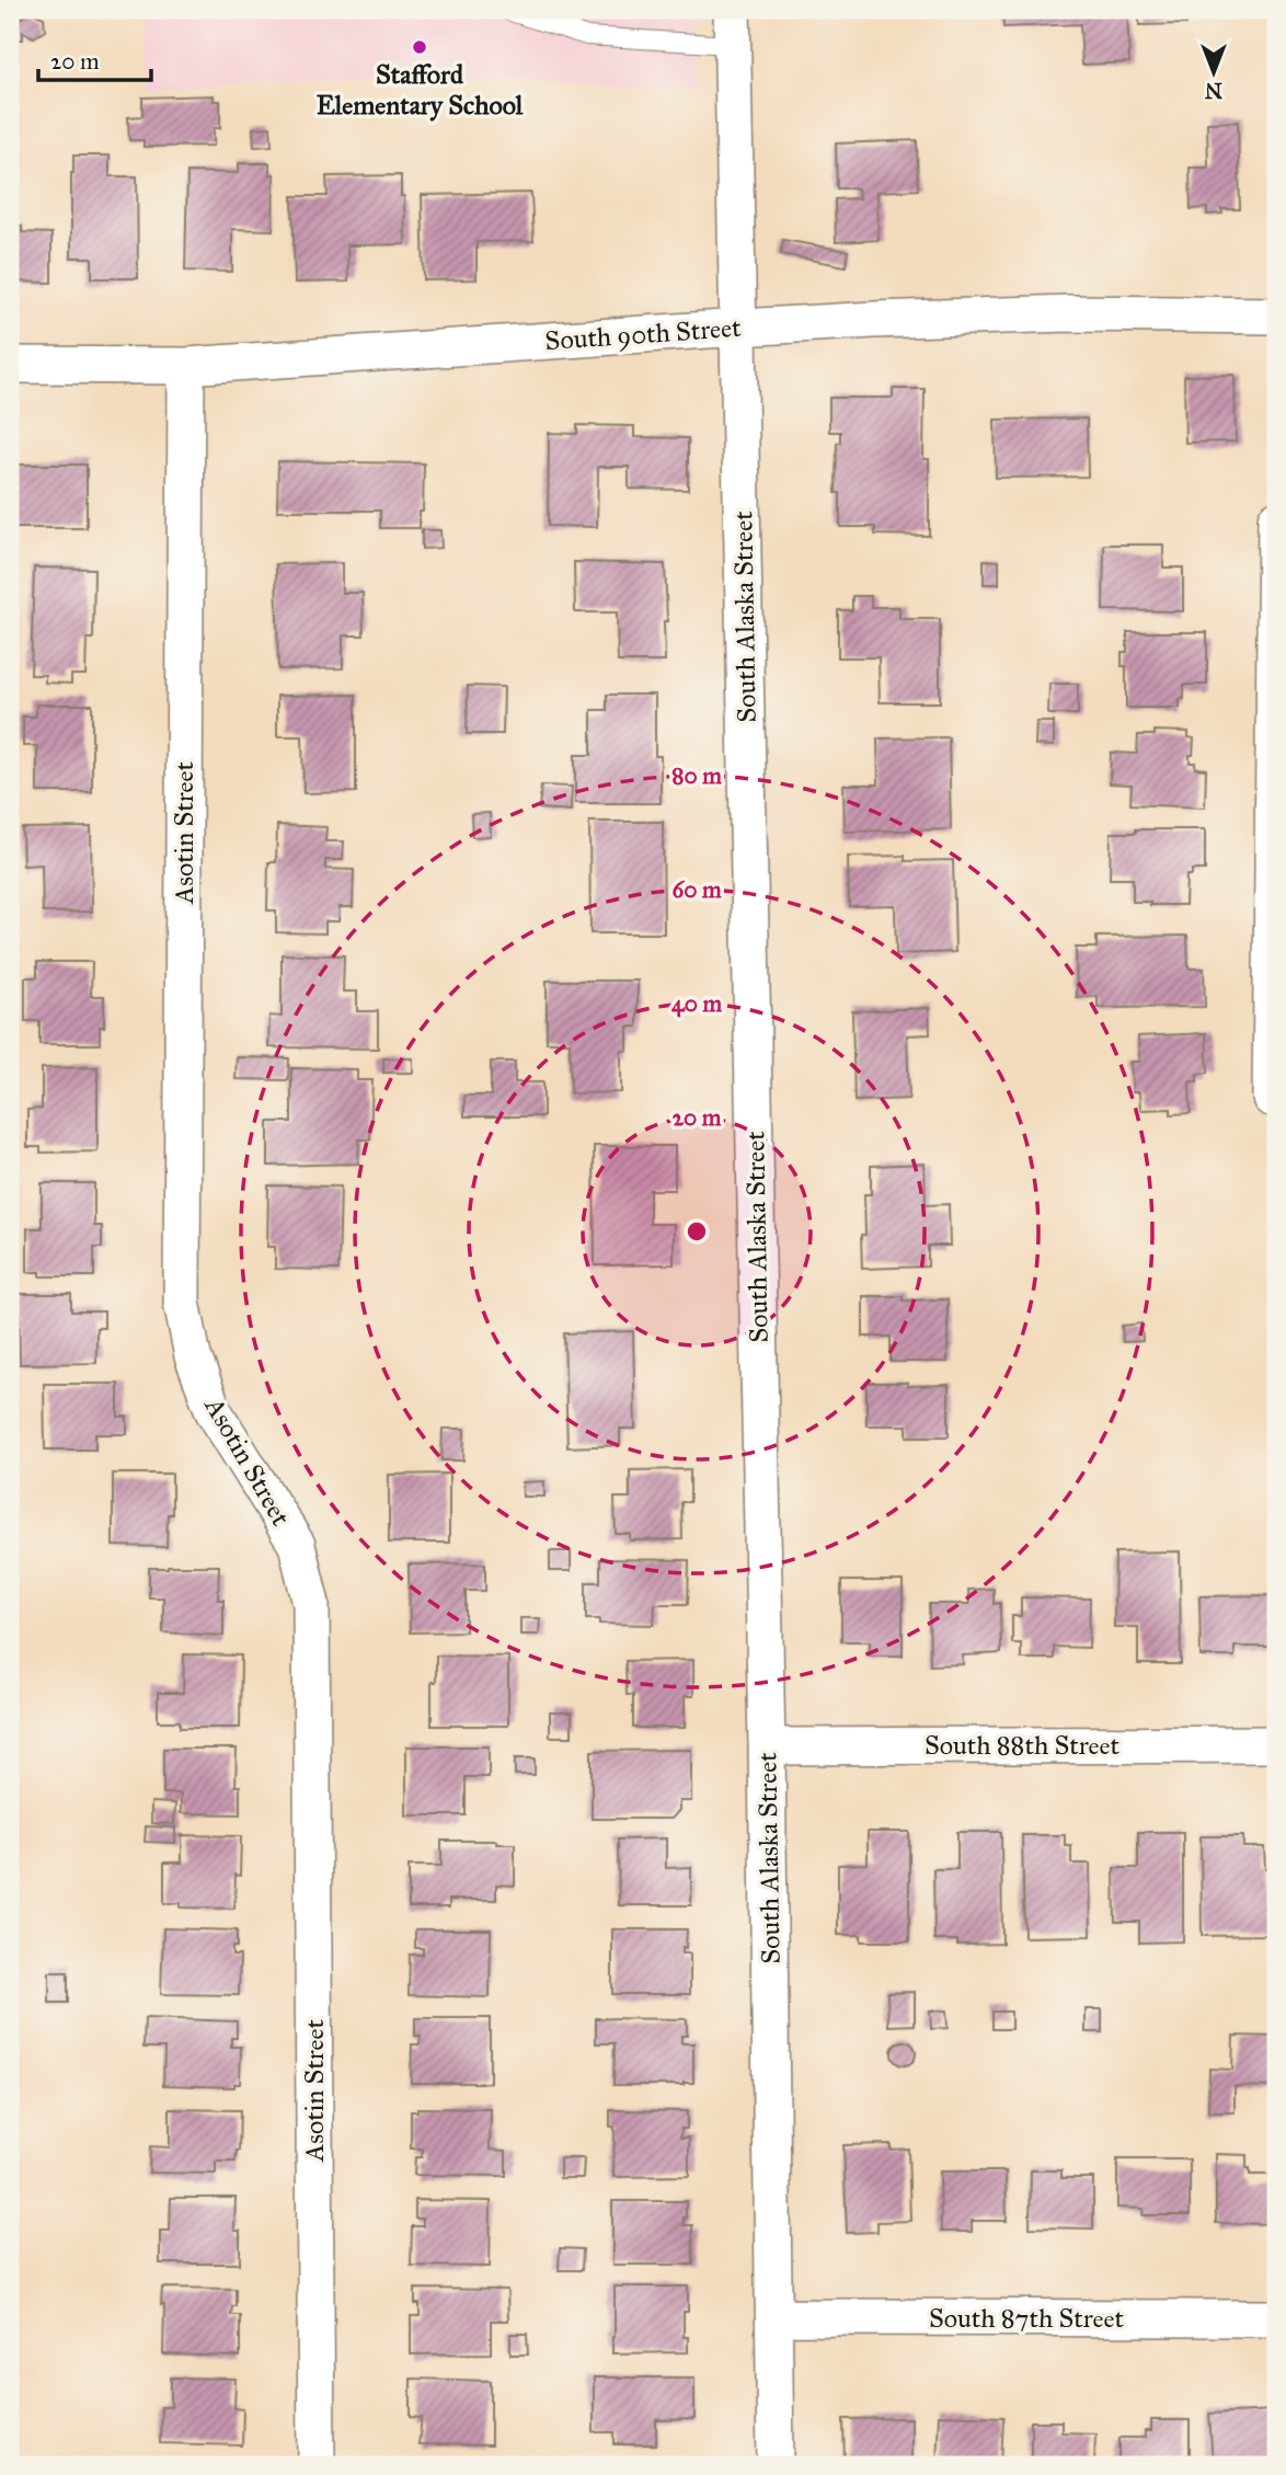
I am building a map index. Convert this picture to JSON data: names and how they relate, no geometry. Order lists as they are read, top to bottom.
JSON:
{
  "streets": {
    "street": [
      "South 90th Street",
      "South Alaska Street",
      "Asotin Street",
      "South 88th Street",
      "South 87th Street"
    ]
  },
  "crossings": [
    ["South 90th Street", "South Alaska Street"],
    ["South 90th Street", "Asotin Street"],
    ["South Alaska Street", "South 88th Street"],
    ["South Alaska Street", "South 87th Street"]
  ],
  "places": ["Stafford Elementary School"],
  "scale_bar": "20 m",
  "north": "bottom",
  "rings": [
    "80 m",
    "60 m",
    "40 m",
    "20 m"
  ]
}
